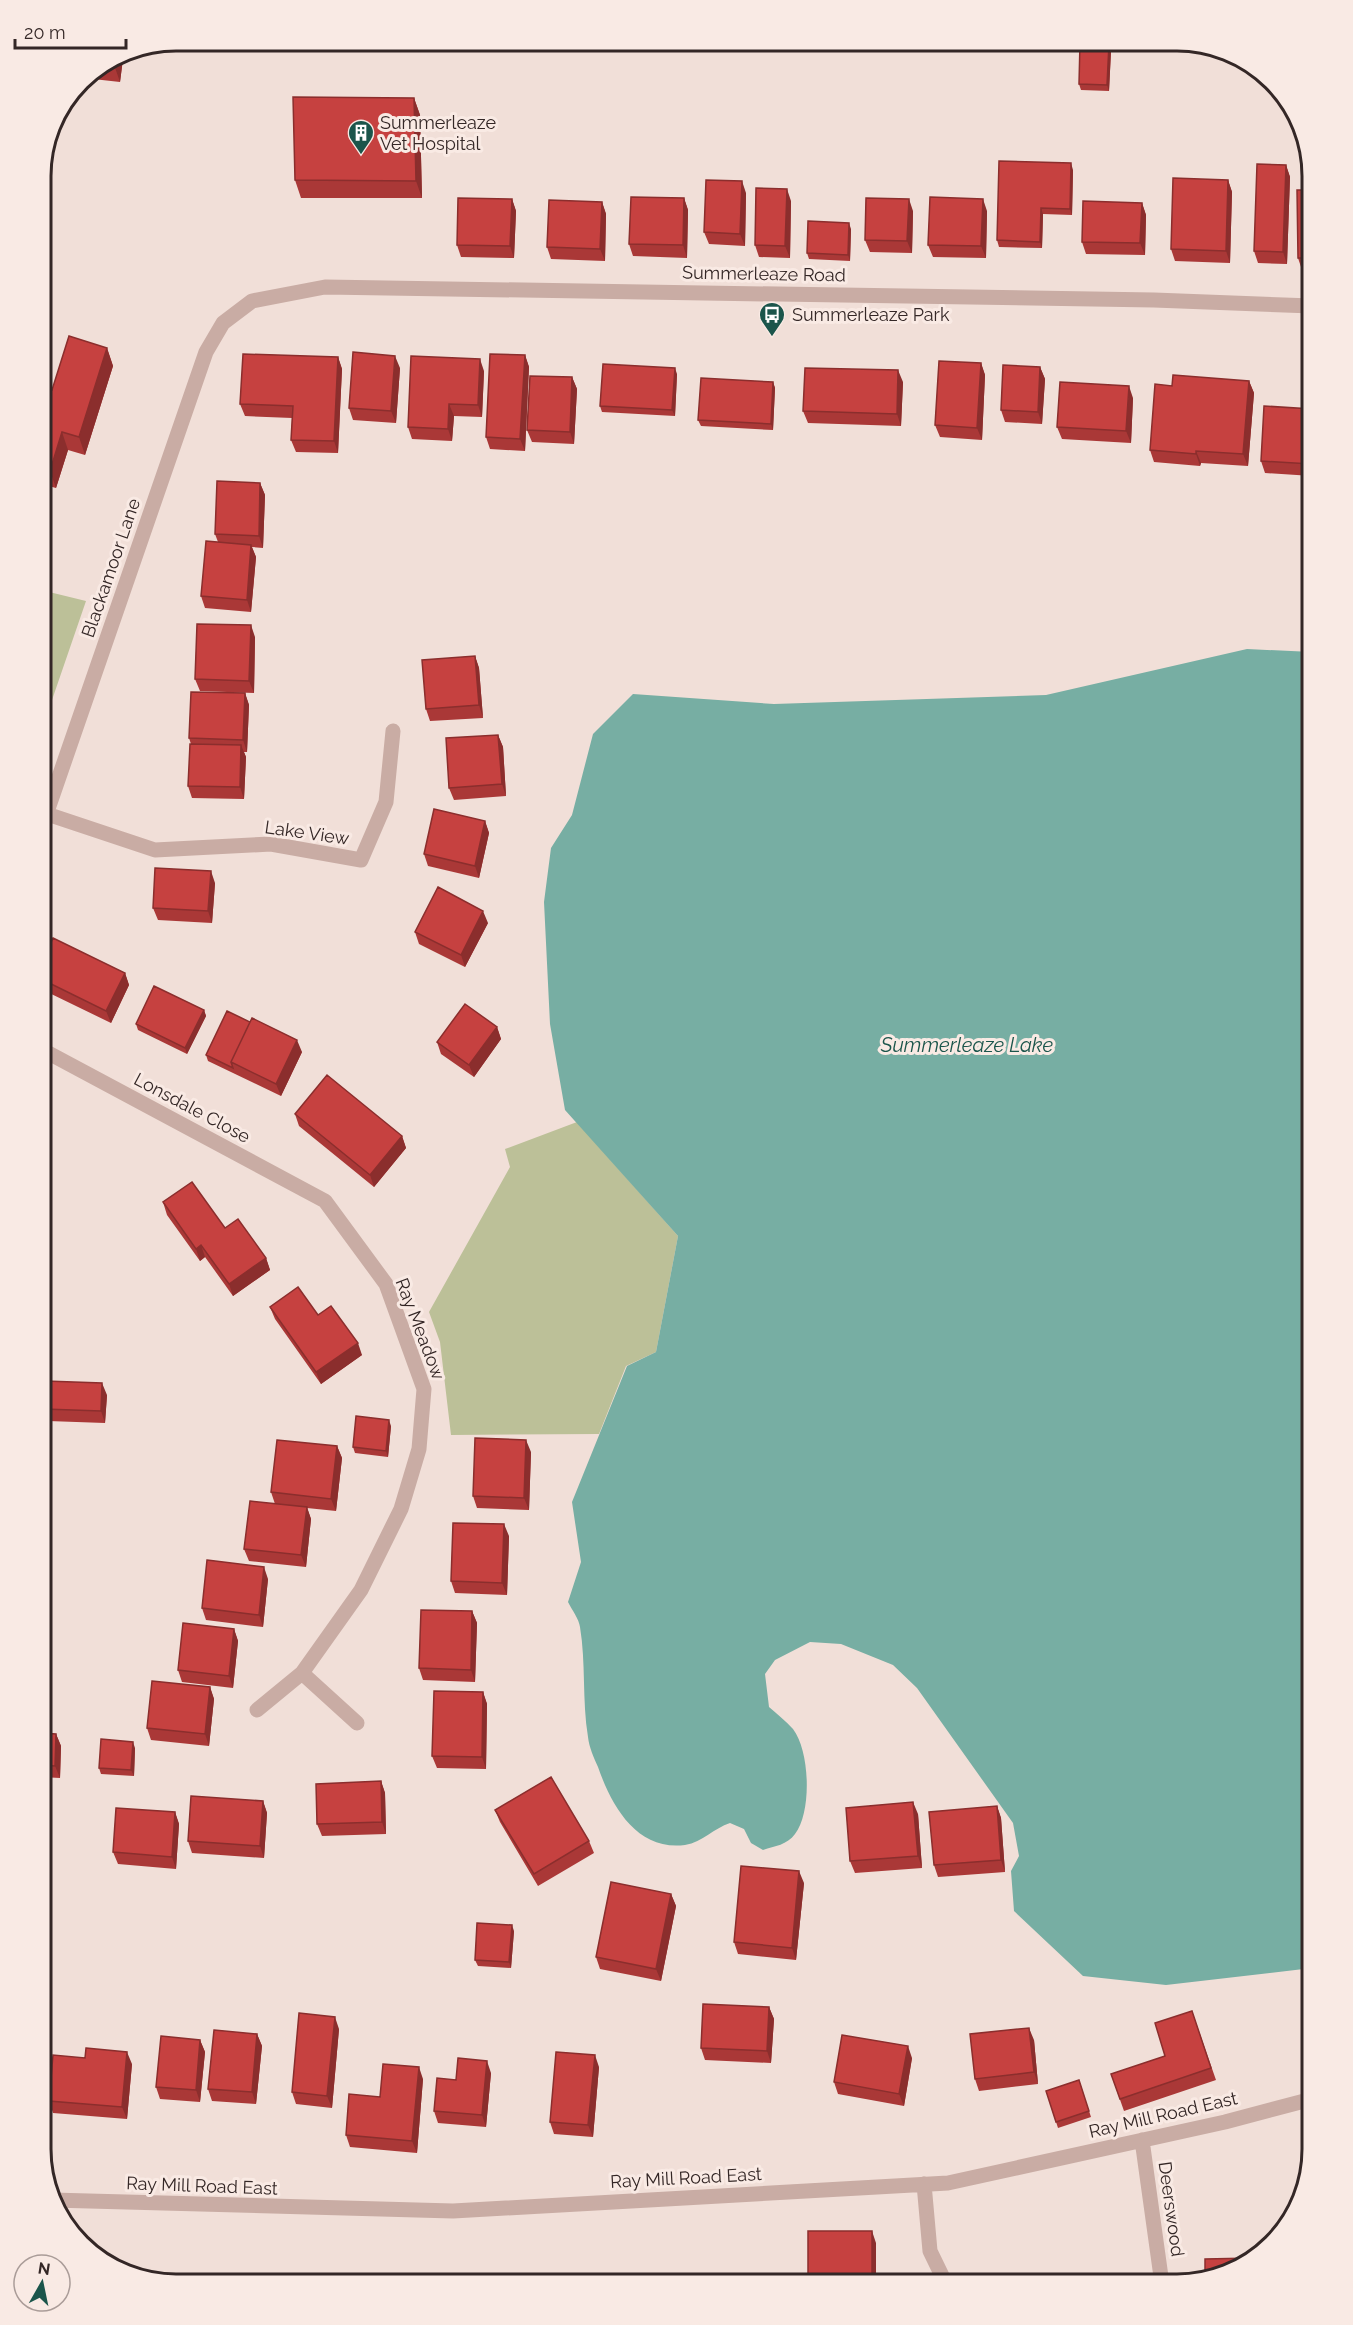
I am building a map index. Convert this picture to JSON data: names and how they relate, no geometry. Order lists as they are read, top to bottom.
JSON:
{
  "streets": {
    "street": [
      "Summerleaze Road",
      "Blackamoor Lane",
      "Lake View",
      "Lonsdale Close",
      "Ray Meadow",
      "Ray Mill Road East",
      "Deerswood"
    ]
  },
  "crossings": [
    ["Summerleaze Road", "Blackamoor Lane"],
    ["Lonsdale Close", "Ray Meadow"],
    ["Ray Mill Road East", "Deerswood"]
  ],
  "water": ["Summerleaze Lake"],
  "places": {
    "building": ["Summerleaze Vet Hospital"],
    "bus stop": ["Summerleaze Park"]
  },
  "scale_bar": "20 m",
  "north": "top"
}
